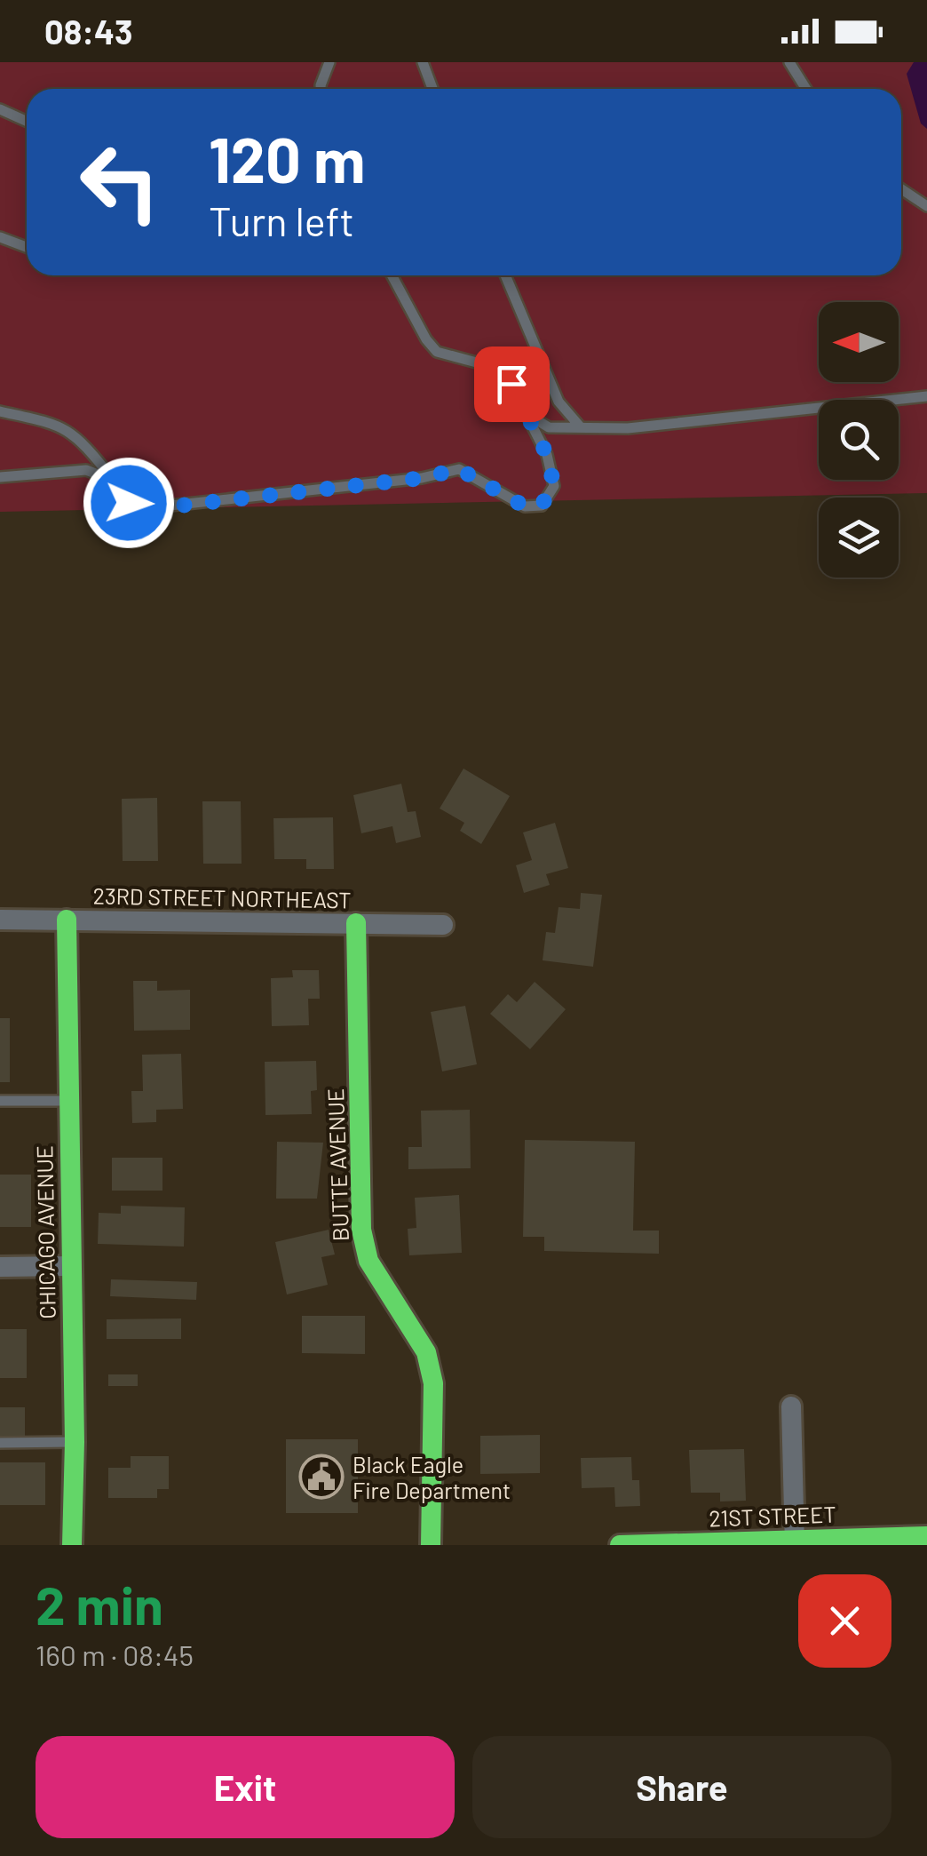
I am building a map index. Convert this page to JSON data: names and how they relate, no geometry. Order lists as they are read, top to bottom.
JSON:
{
  "streets": {
    "street": [
      "23RD STREET NORTHEAST",
      "BUTTE AVENUE",
      "CHICAGO AVENUE",
      "21ST STREET"
    ]
  },
  "crossings": [
    ["23RD STREET NORTHEAST", "BUTTE AVENUE"],
    ["23RD STREET NORTHEAST", "CHICAGO AVENUE"]
  ],
  "places": {
    "public building": ["Black Eagle Fire Department"]
  },
  "north": "left",
  "page": {
    "status": "08:43",
    "turn": ["120 m", "Turn left"],
    "heading": ["2 min", "160 m · 08:45"],
    "buttons": ["Exit", "Share"]
  }
}
